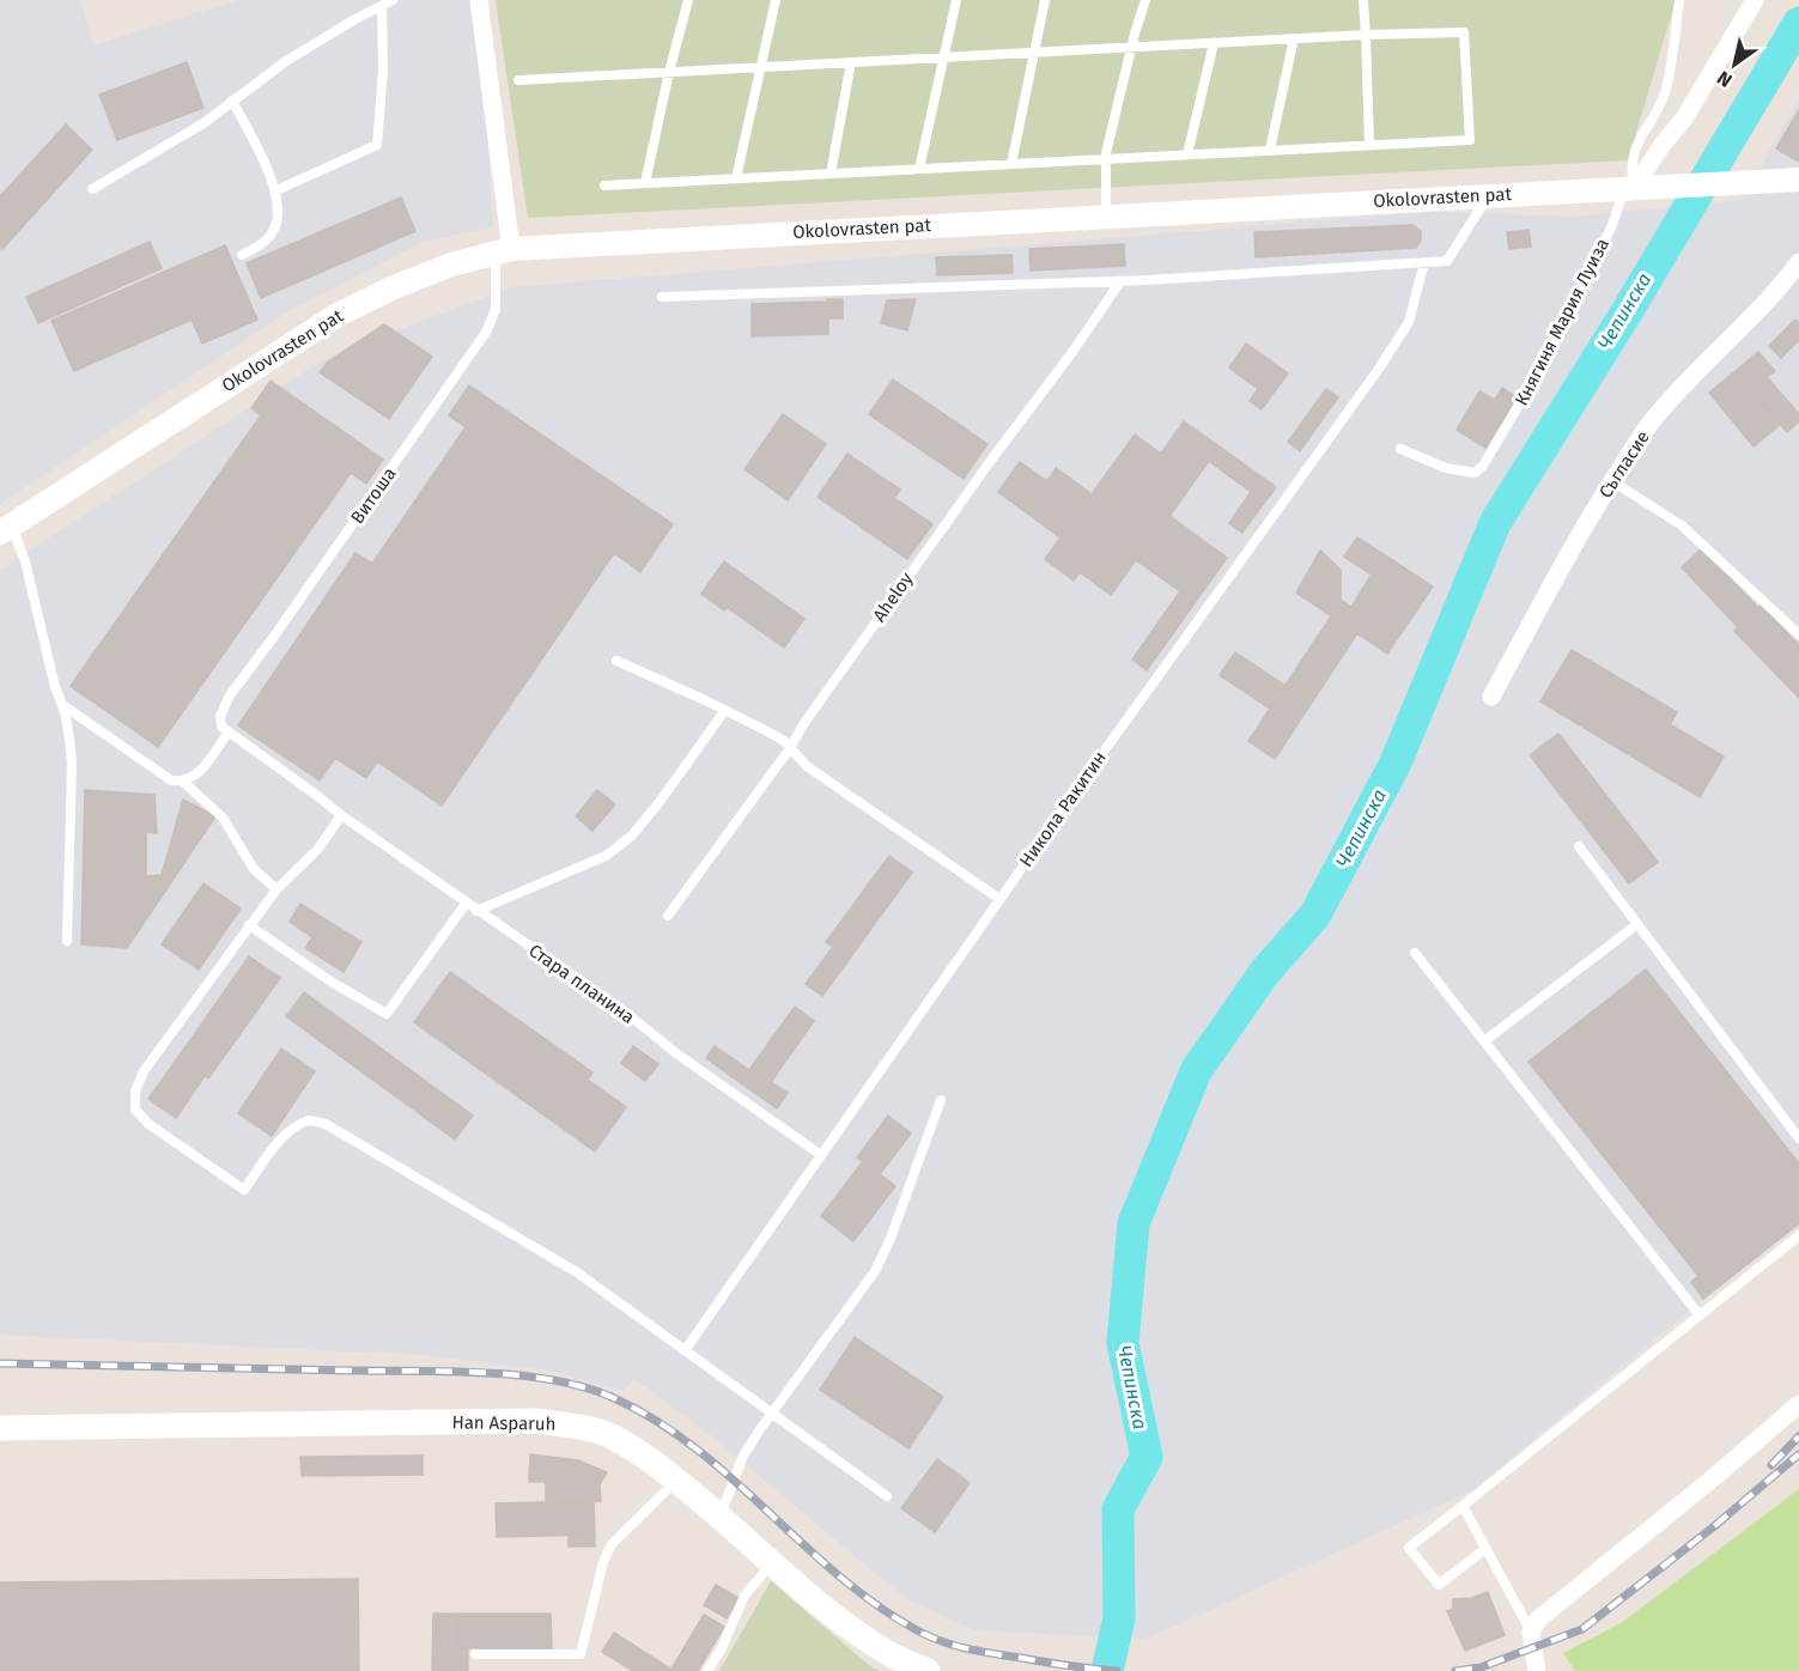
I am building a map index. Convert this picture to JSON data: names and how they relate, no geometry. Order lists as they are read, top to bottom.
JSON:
{
  "streets": {
    "main road": ["Han Asparuh"],
    "street": ["Okolovrasten pat", "Съгласие"],
    "lane": [
      "Княгиня Мария Луиза",
      "Витоша",
      "Aheloy",
      "Никола Ракитин",
      "Стара планина"
    ]
  },
  "crossings": [
    ["Okolovrasten pat", "Княгиня Мария Луиза"],
    ["Okolovrasten pat", "Витоша"],
    ["Витоша", "Стара планина"],
    ["Никола Ракитин", "Стара планина"]
  ],
  "water": ["Чепинска"],
  "north": "bottom left"
}
